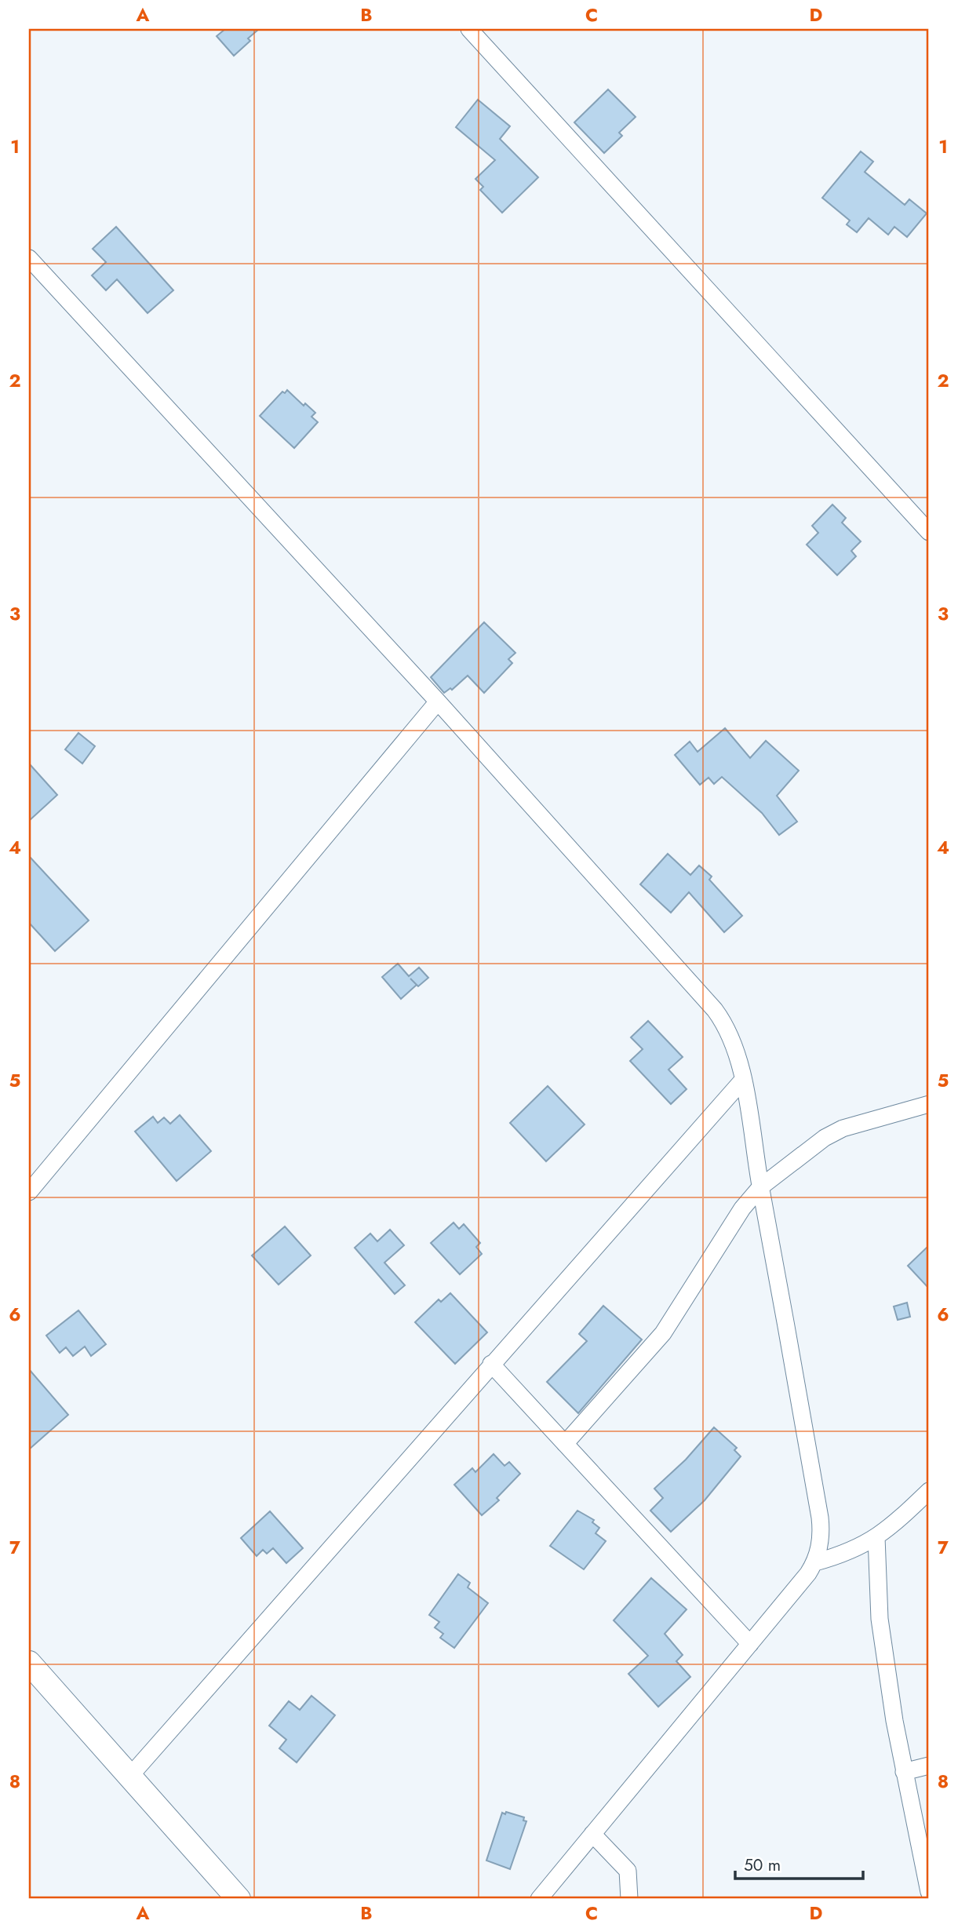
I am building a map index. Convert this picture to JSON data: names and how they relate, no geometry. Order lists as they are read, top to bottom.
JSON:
{
  "scale_bar": "50 m",
  "grid": {
    "columns": [
      "A",
      "B",
      "C",
      "D"
    ],
    "rows": [
      "1",
      "2",
      "3",
      "4",
      "5",
      "6",
      "7",
      "8"
    ]
  }
}
